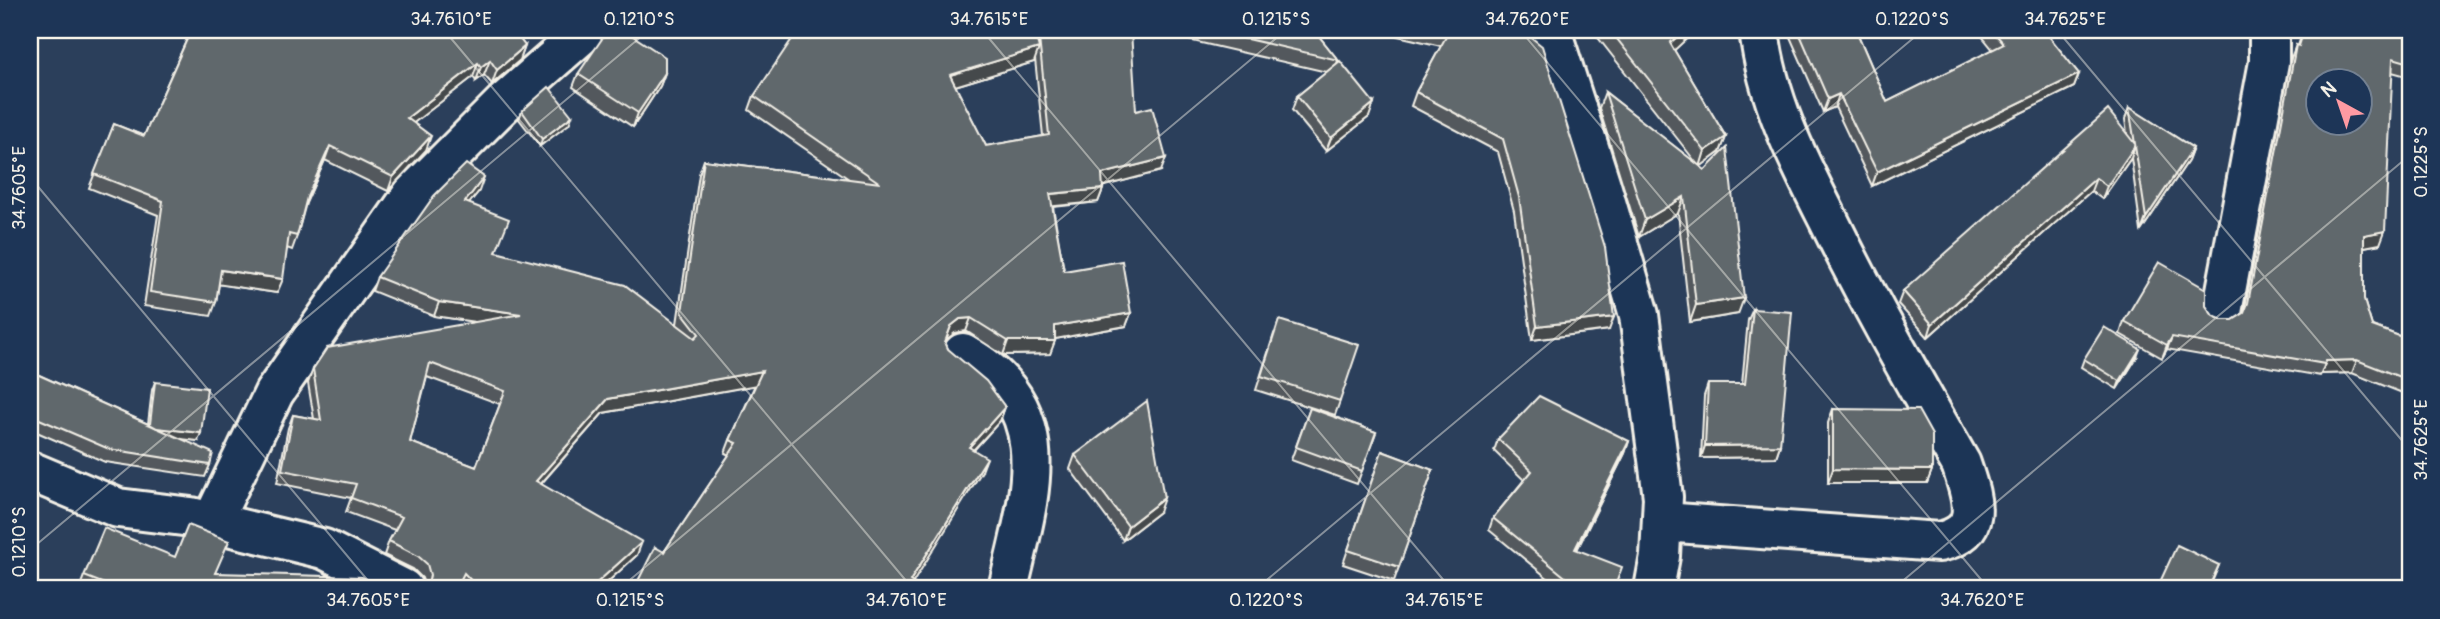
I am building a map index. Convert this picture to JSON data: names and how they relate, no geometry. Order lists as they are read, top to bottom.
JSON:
{
  "north": "top left",
  "coordinates": [
    "34.7610°E",
    "0.1210°S",
    "34.7615°E",
    "0.1215°S",
    "34.7620°E",
    "0.1220°S",
    "34.7625°E",
    "0.1225°S",
    "34.7605°E"
  ]
}
